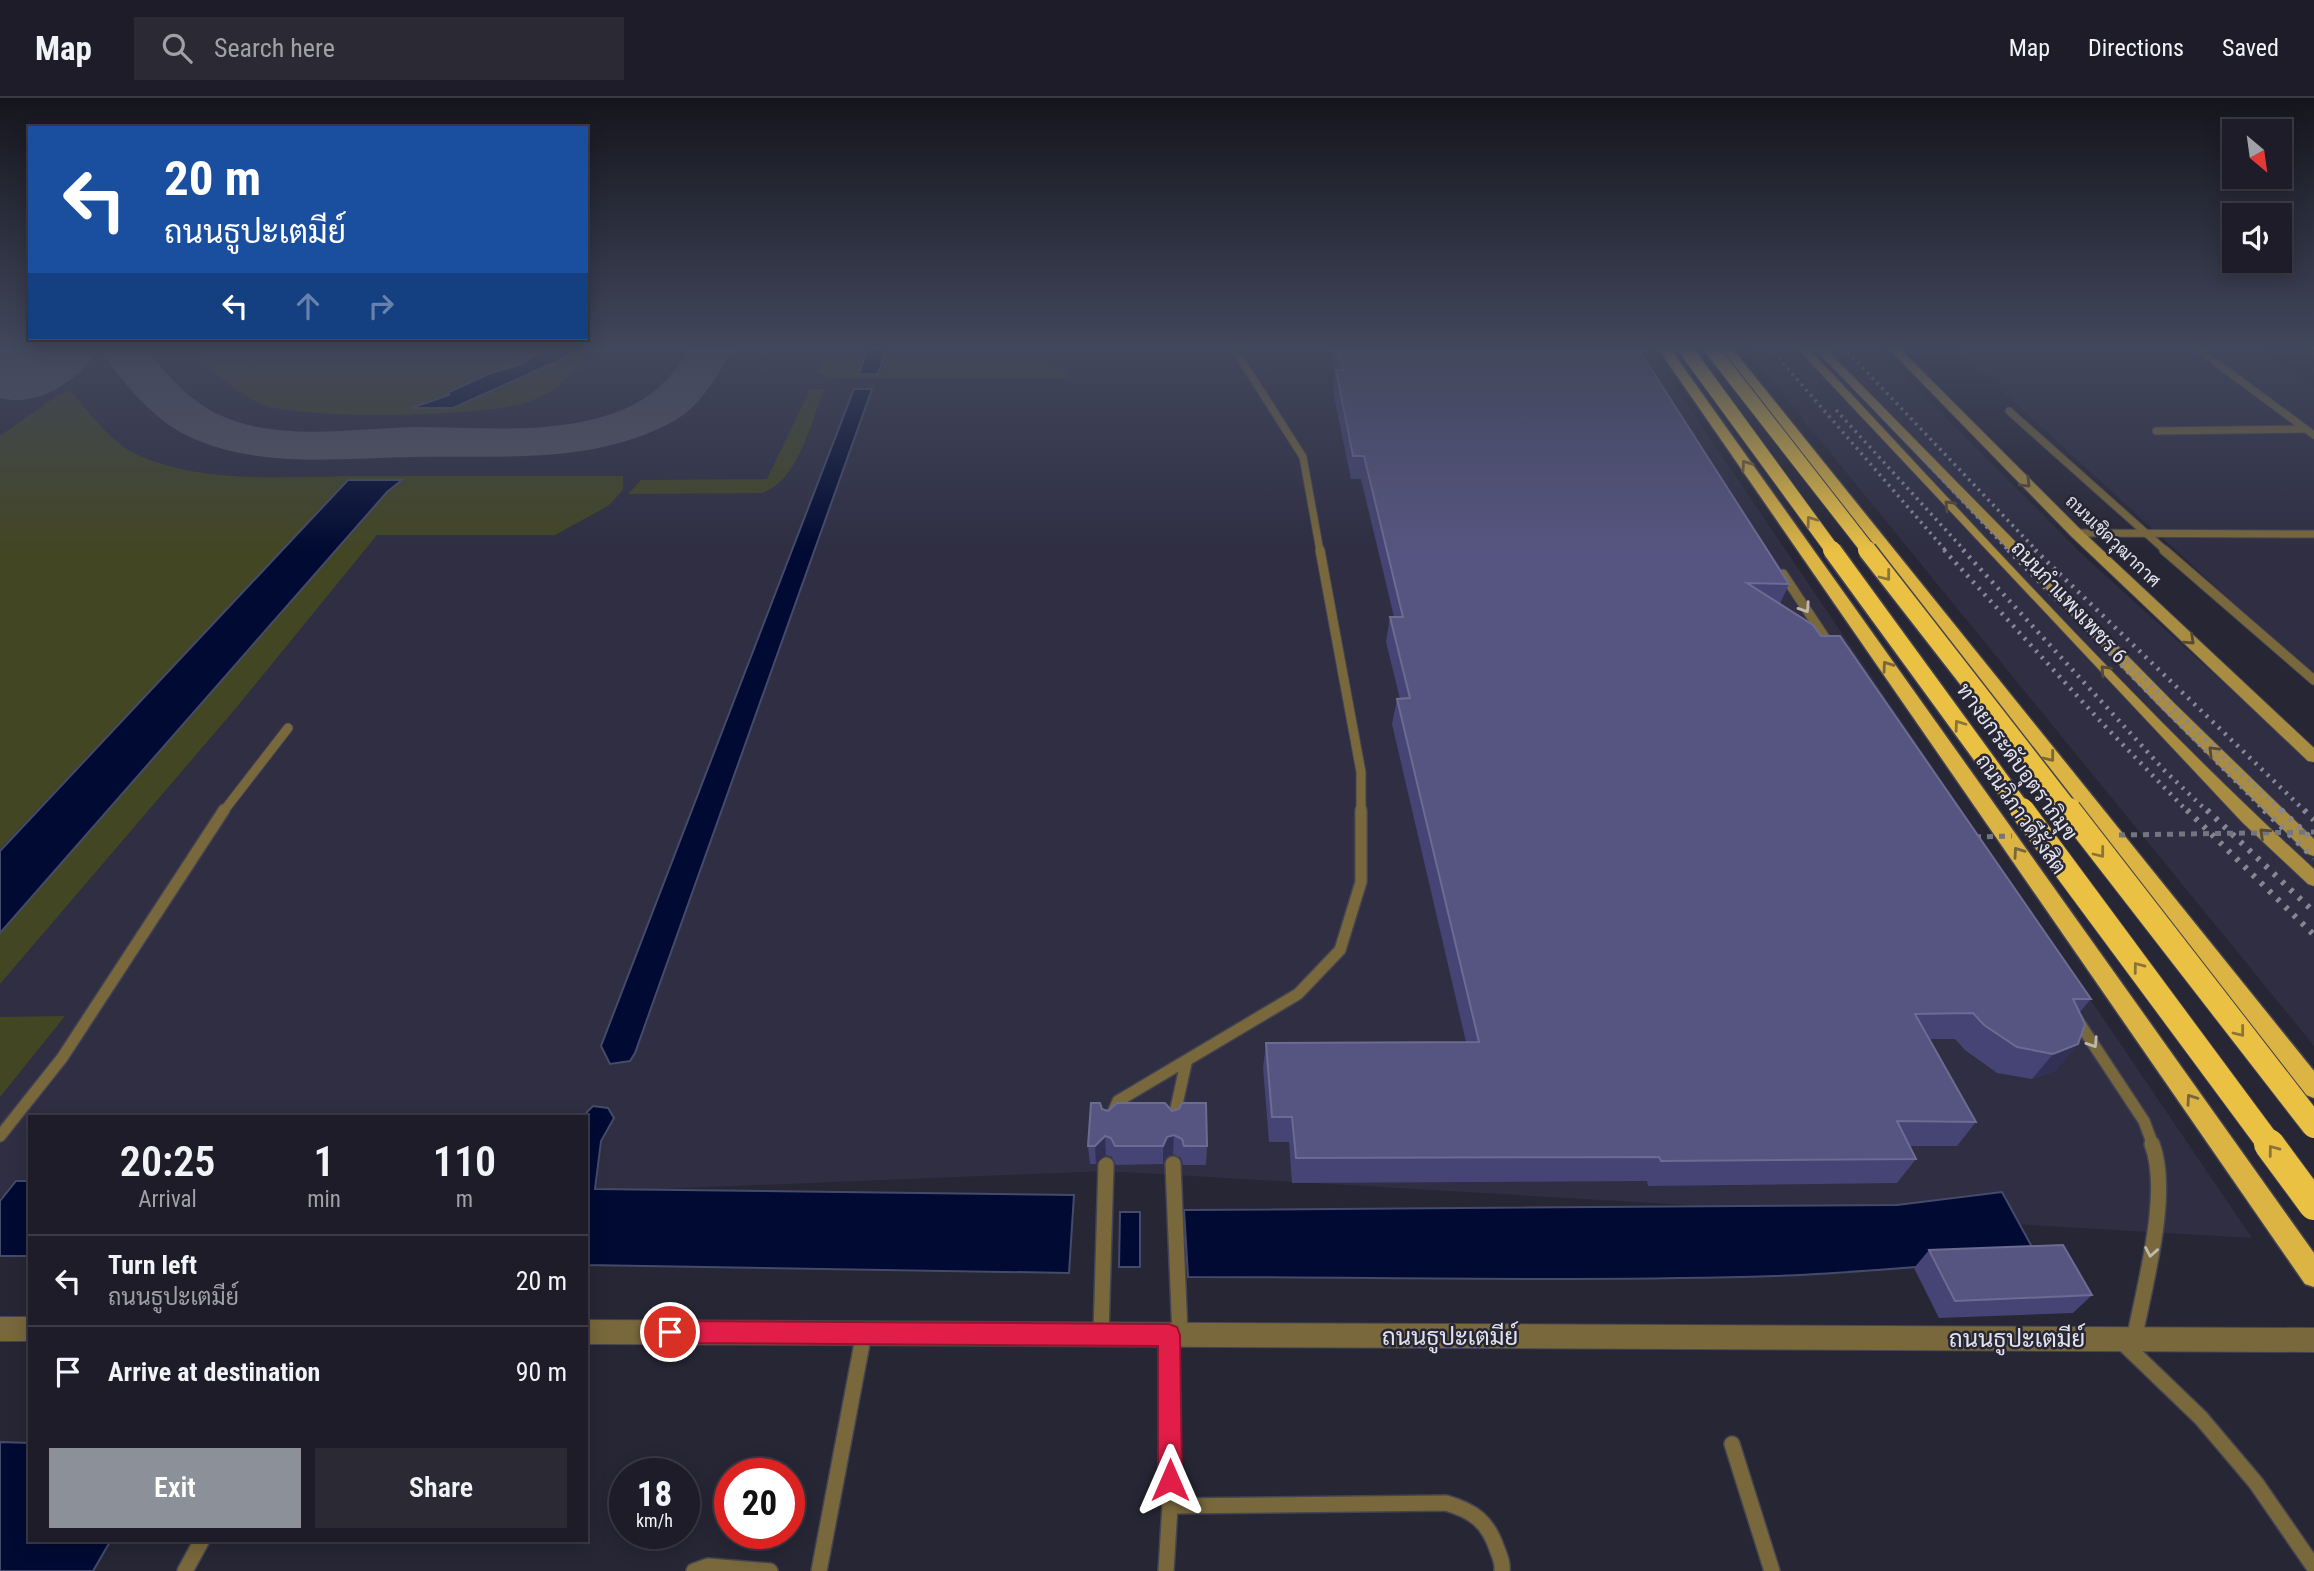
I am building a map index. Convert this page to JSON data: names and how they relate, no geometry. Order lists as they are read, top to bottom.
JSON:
{
  "streets": {
    "highway": ["ทางยกระดับอุตราภิมุข", "ถนนวิภาวดีรังสิต"],
    "main road": ["ถนนเชิดวุฒากาศ", "ถนนกำแพงเพชร 6"],
    "street": ["ถนนธูปะเตมีย์"]
  },
  "one_way": ["ถนนเชิดวุฒากาศ", "ถนนกำแพงเพชร 6"],
  "north": "bottom right",
  "page": {
    "header": "Map",
    "search": "Search here",
    "nav": ["Map", "Directions", "Saved"],
    "turn": ["20 m", "ถนนธูปะเตมีย์"],
    "eta": [
      "20:25",
      "Arrival",
      "1",
      "min",
      "110",
      "m"
    ],
    "list": [
      {
        "name": "Turn left",
        "note": "ถนนธูปะเตมีย์",
        "value": "20 m"
      },
      {
        "name": "Arrive at destination",
        "value": "90 m"
      }
    ],
    "buttons": ["Exit", "Share"],
    "speed": "18 km/h",
    "limit": "20"
  }
}
